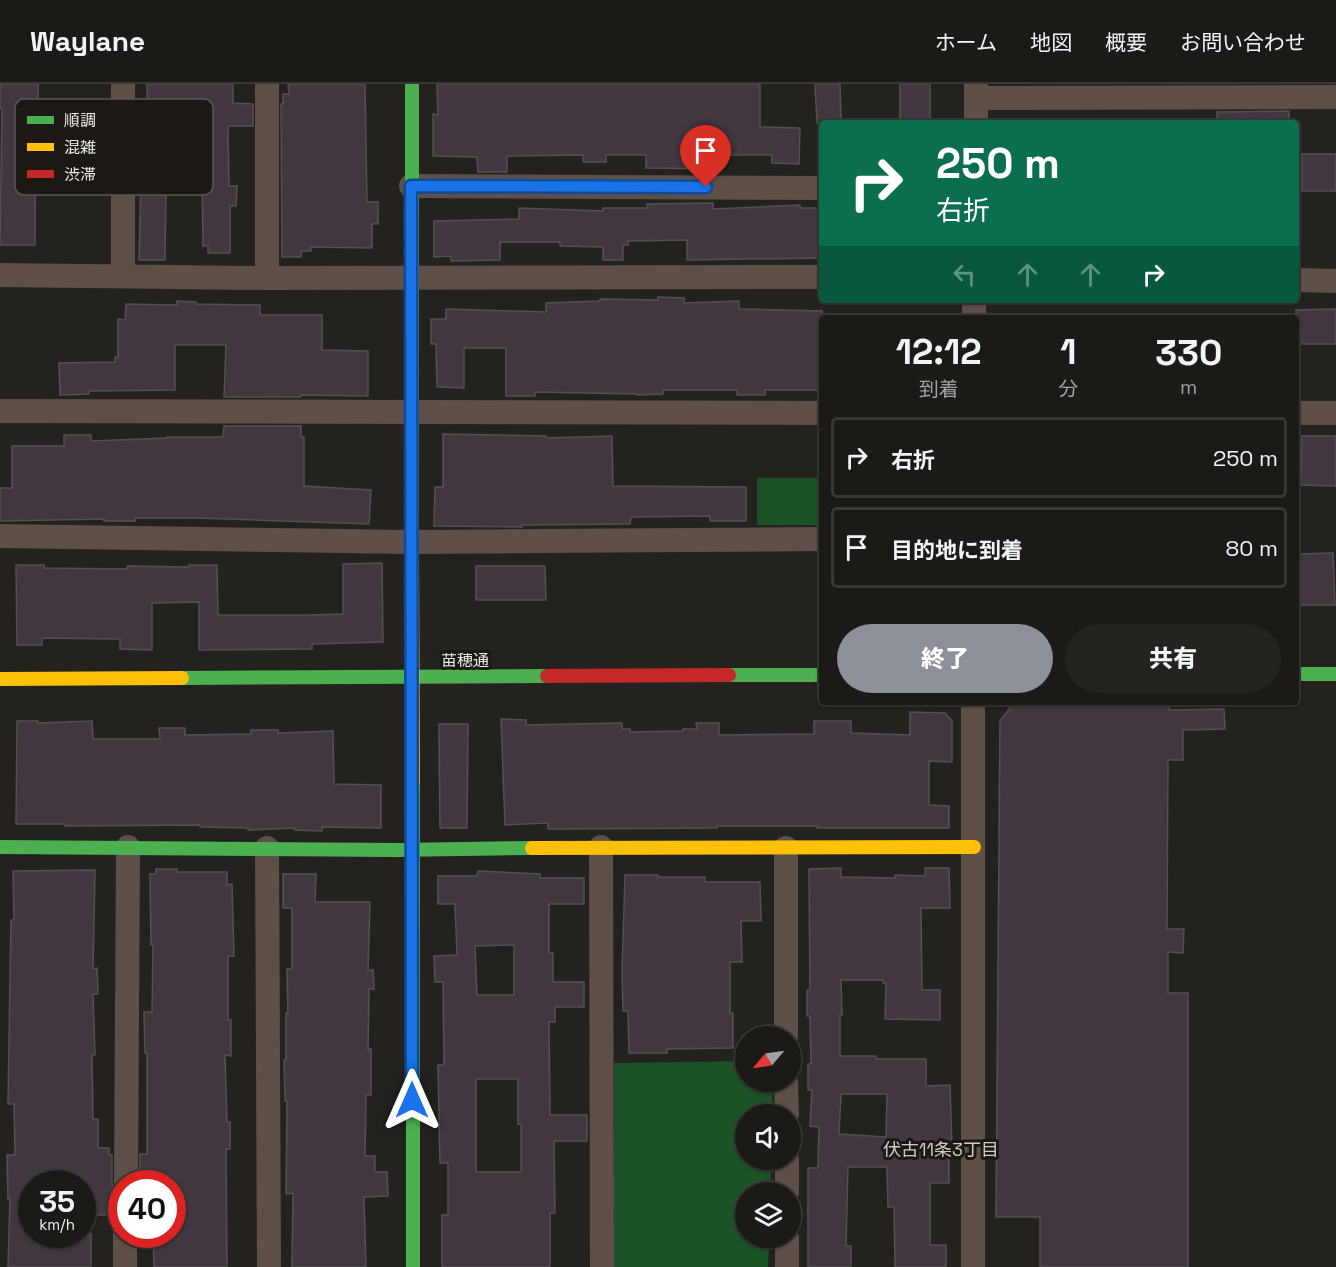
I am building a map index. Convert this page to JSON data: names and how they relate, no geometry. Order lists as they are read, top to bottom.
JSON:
{
  "streets": {
    "street": ["苗穂通"]
  },
  "districts": ["伏古11条3丁目"],
  "legend": ["順調", "混雑", "渋滞"],
  "north": "bottom left",
  "page": {
    "header": "Waylane",
    "nav": [
      "ホーム",
      "地図",
      "概要",
      "お問い合わせ"
    ],
    "turn": ["250 m", "右折"],
    "eta": [
      "12:12",
      "到着",
      "1",
      "分",
      "330",
      "m"
    ],
    "list": [
      {
        "name": "右折",
        "value": "250 m"
      },
      {
        "name": "目的地に到着",
        "value": "80 m"
      }
    ],
    "buttons": ["終了", "共有"],
    "speed": "35 km/h",
    "limit": "40"
  }
}
